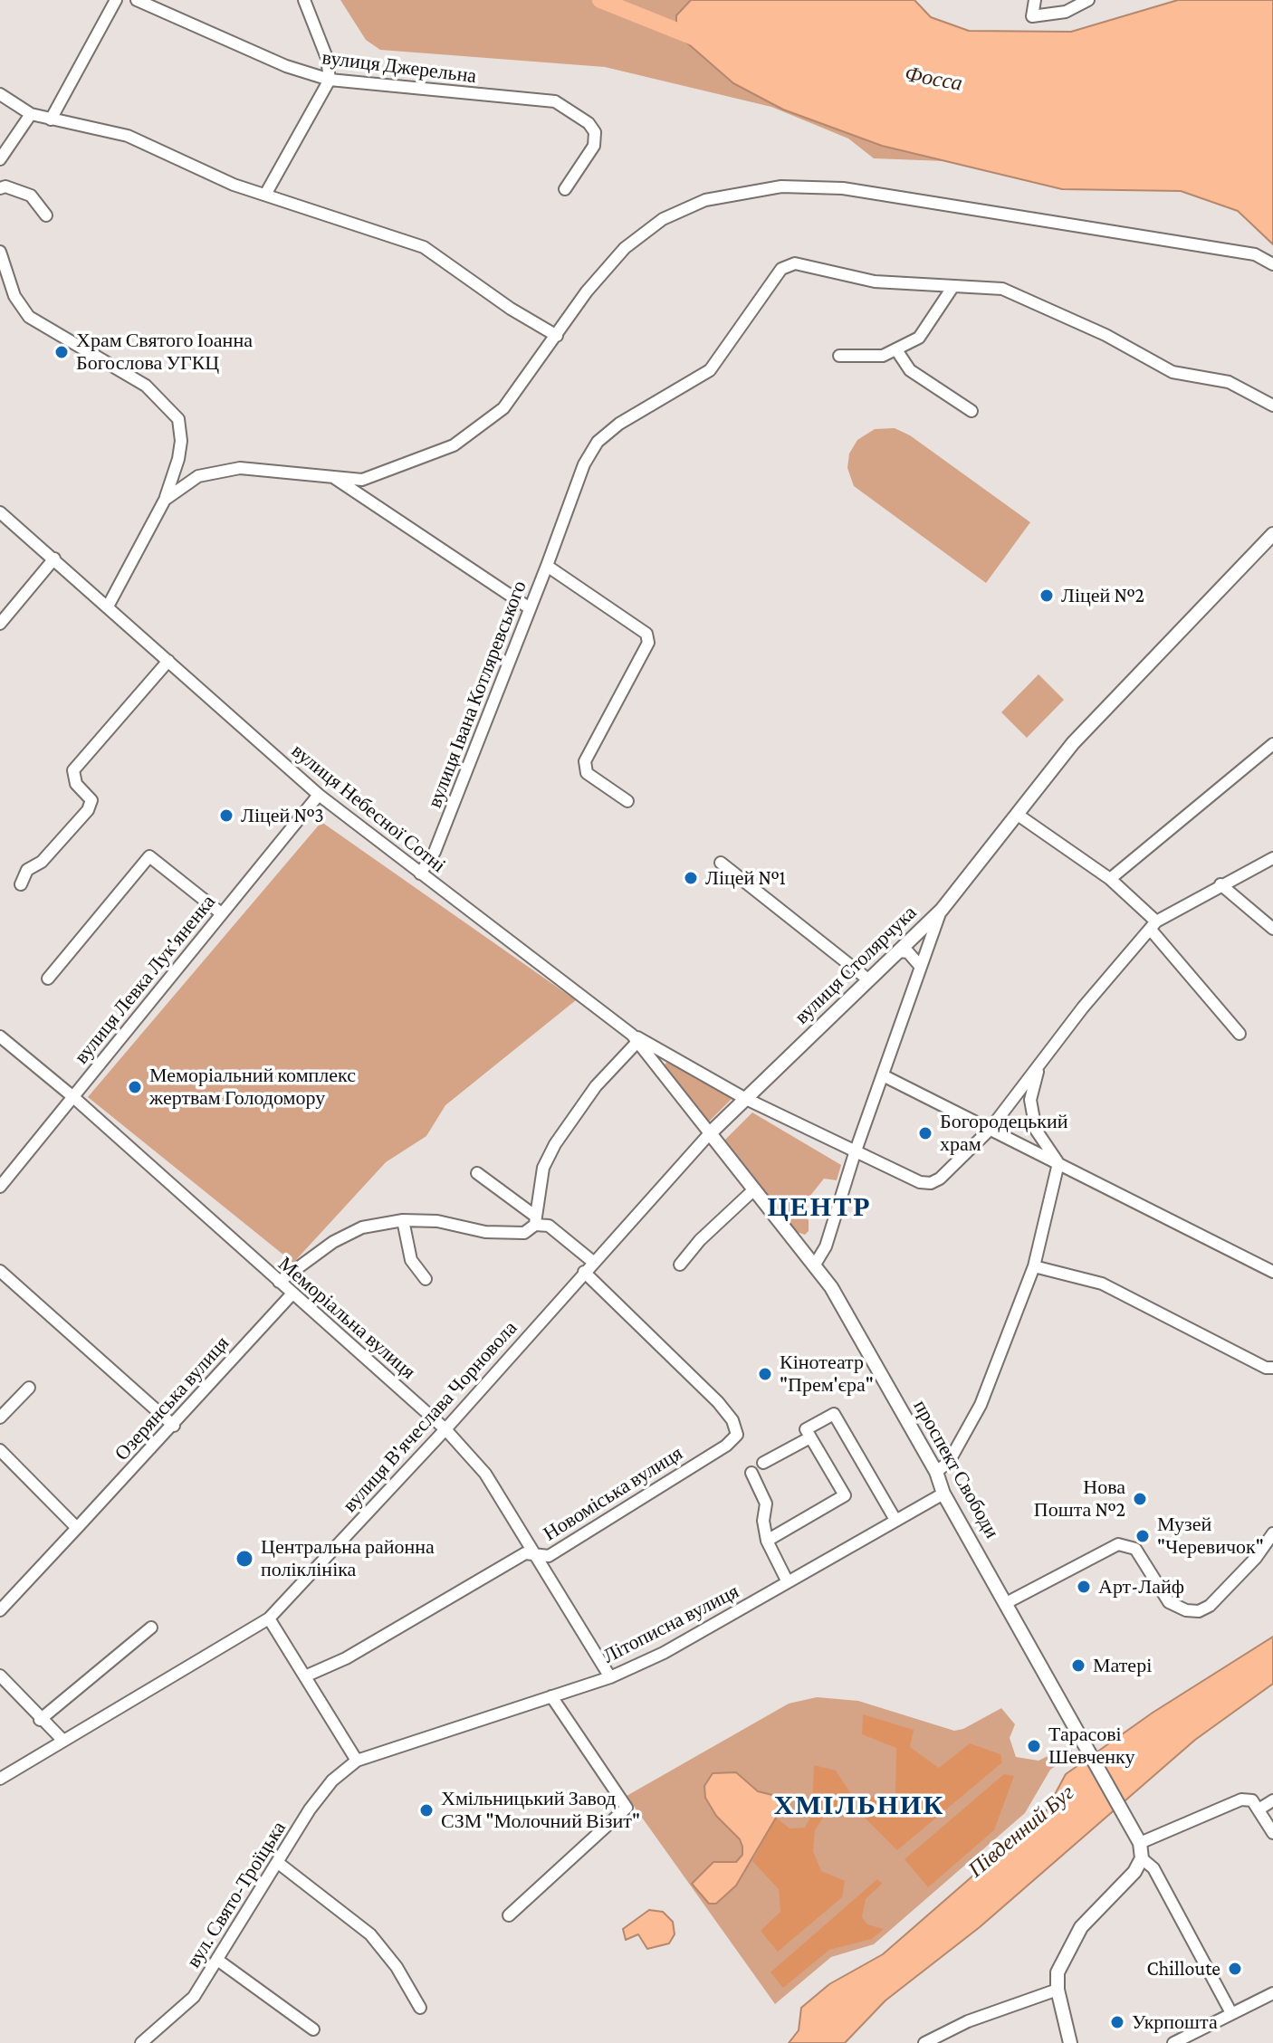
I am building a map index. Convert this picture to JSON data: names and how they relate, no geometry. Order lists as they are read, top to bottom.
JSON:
{
  "streets": {
    "main road": ["вулиця Столярчука", "проспект Свободи"],
    "street": [
      "вулиця Джерельна",
      "вулиця Івана Котляревського",
      "вулиця Небесної Сотні",
      "вулиця Левка Лук'яненка",
      "Меморіальна вулиця",
      "Озерянська вулиця",
      "вулиця В'ячеслава Чорновола",
      "Новоміська вулиця",
      "Літописна вулиця",
      "вул. Свято-Троїцька"
    ]
  },
  "crossings": [
    ["вулиця Івана Котляревського", "вулиця Небесної Сотні"],
    ["вулиця Небесної Сотні", "вулиця Столярчука"],
    ["вулиця Небесної Сотні", "вулиця Левка Лук'яненка"],
    ["вулиця Небесної Сотні", "вулиця В'ячеслава Чорновола"],
    ["вулиця Небесної Сотні", "проспект Свободи"],
    ["вулиця Столярчука", "вулиця В'ячеслава Чорновола"],
    ["вулиця Столярчука", "проспект Свободи"],
    ["вулиця Левка Лук'яненка", "Меморіальна вулиця"],
    ["Меморіальна вулиця", "Озерянська вулиця"],
    ["Меморіальна вулиця", "вулиця В'ячеслава Чорновола"],
    ["Меморіальна вулиця", "Новоміська вулиця"],
    ["Меморіальна вулиця", "Літописна вулиця"],
    ["вулиця В'ячеслава Чорновола", "проспект Свободи"],
    ["вулиця В'ячеслава Чорновола", "Новоміська вулиця"],
    ["проспект Свободи", "Літописна вулиця"],
    ["Літописна вулиця", "вул. Свято-Троїцька"]
  ],
  "districts": ["ЦЕНТР", "ХМІЛЬНИК"],
  "water": ["Фосса", "Південний Буг"],
  "places": [
    "Храм Святого Іоанна Богослова УГКЦ",
    "Ліцей №2",
    "Ліцей №3",
    "Ліцей №1",
    "Меморіальний комплекс жертвам Голодомору",
    "Богородецький храм",
    "Кінотеатр \"Прем'єра\"",
    "Нова Пошта №2",
    "Музей \"Черевичок\"",
    "Центральна районна поліклініка",
    "Арт-Лайф",
    "Матері",
    "Тарасові Шевченку",
    "Хмільницький Завод СЗМ \"Молочний Візит\"",
    "Chilloute",
    "Укрпошта"
  ]
}
